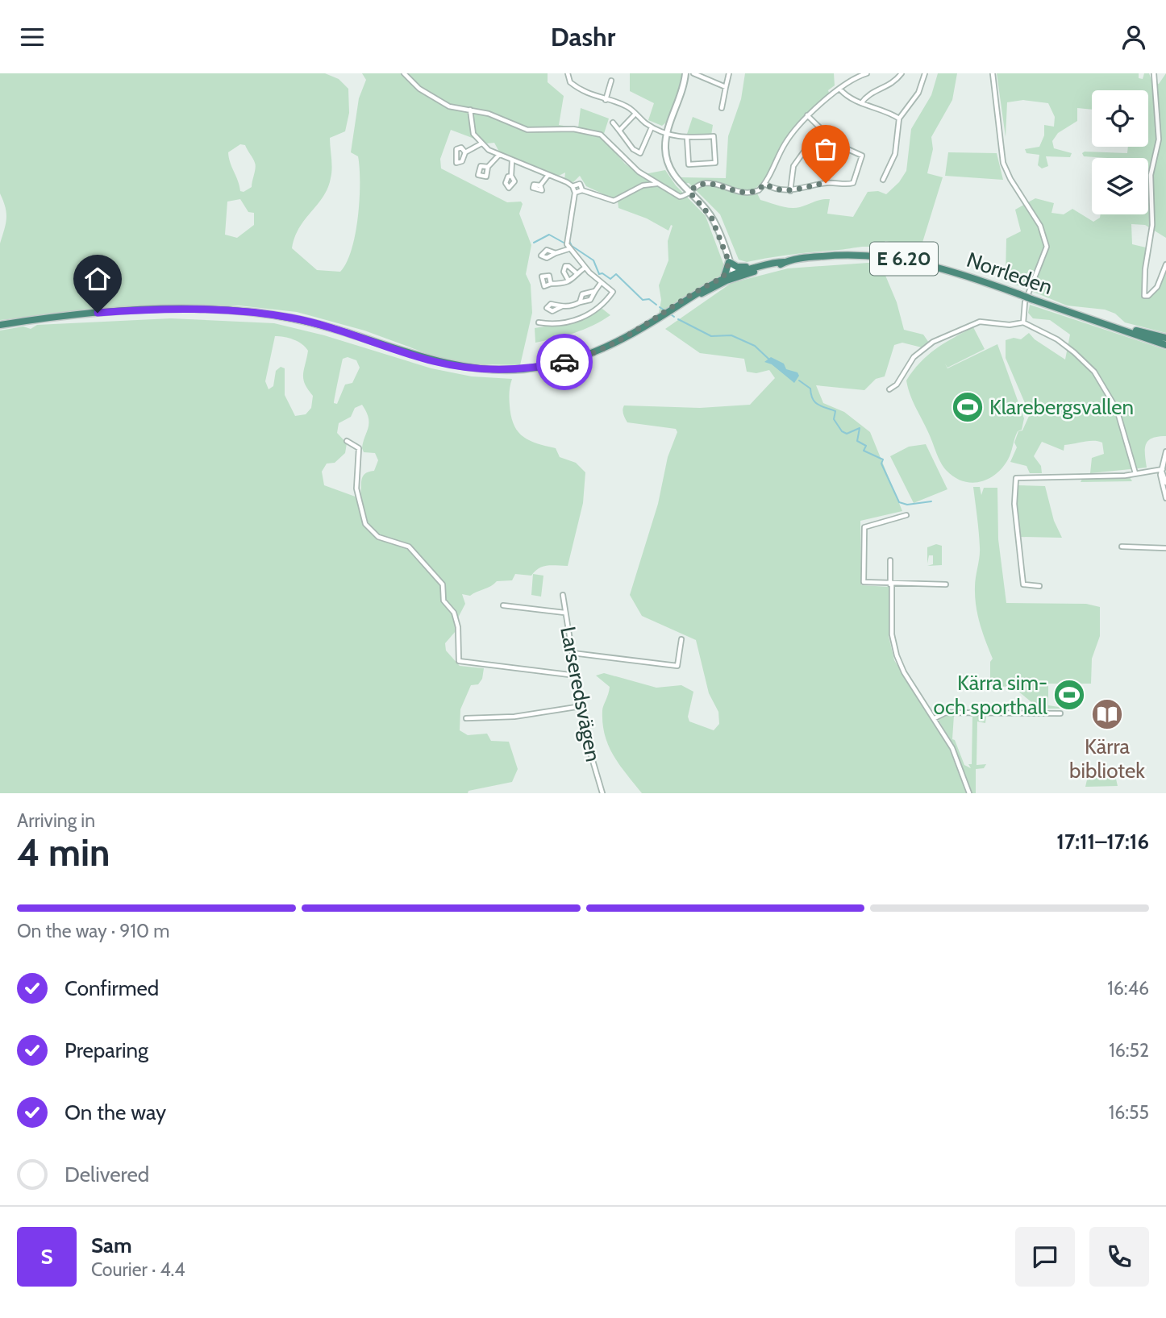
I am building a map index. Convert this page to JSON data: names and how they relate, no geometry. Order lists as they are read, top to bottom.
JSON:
{
  "streets": {
    "highway": ["E 6.20", "Norrleden"],
    "street": ["Larseredsvägen"]
  },
  "places": {
    "sports": ["Klarebergsvallen", "Kärra sim- och sporthall"],
    "library": ["Kärra bibliotek"]
  },
  "page": {
    "header": "Dashr",
    "heading": ["4 min", "Arriving in", "17:11–17:16"],
    "panel": ["Sam", "Courier · 4.4"],
    "bar": "On the way · 910 m",
    "list": [
      ["Confirmed", "16:46"],
      ["Preparing", "16:52"],
      ["On the way", "16:55"],
      "Delivered"
    ],
    "round": "S"
  }
}
